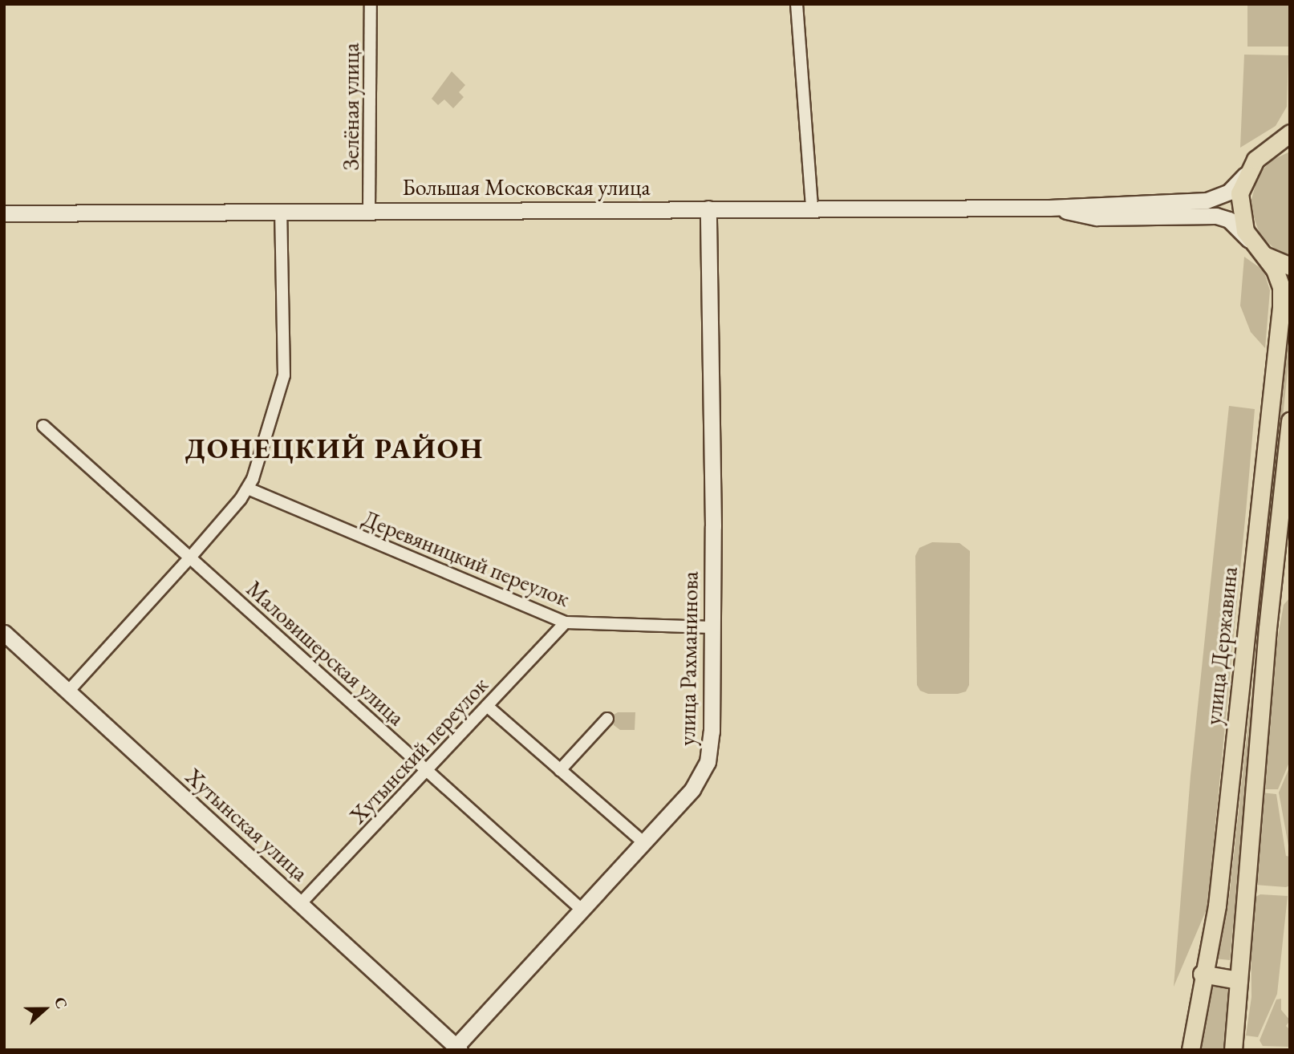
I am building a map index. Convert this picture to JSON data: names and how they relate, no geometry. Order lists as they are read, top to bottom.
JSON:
{
  "streets": {
    "main road": ["улица Державина"],
    "street": [
      "Зелёная улица",
      "Большая Московская улица",
      "Деревяницкий переулок",
      "Маловишерская улица",
      "улица Рахманинова",
      "Хутынский переулок",
      "Хутынская улица"
    ]
  },
  "crossings": [
    ["Зелёная улица", "Большая Московская улица"],
    ["Большая Московская улица", "улица Державина"],
    ["Большая Московская улица", "улица Рахманинова"],
    ["Деревяницкий переулок", "улица Рахманинова"],
    ["Деревяницкий переулок", "Хутынский переулок"],
    ["Маловишерская улица", "улица Рахманинова"],
    ["Маловишерская улица", "Хутынский переулок"],
    ["улица Рахманинова", "Хутынская улица"],
    ["Хутынский переулок", "Хутынская улица"]
  ],
  "districts": ["ДОНЕЦКИЙ РАЙОН"],
  "north": "right"
}
